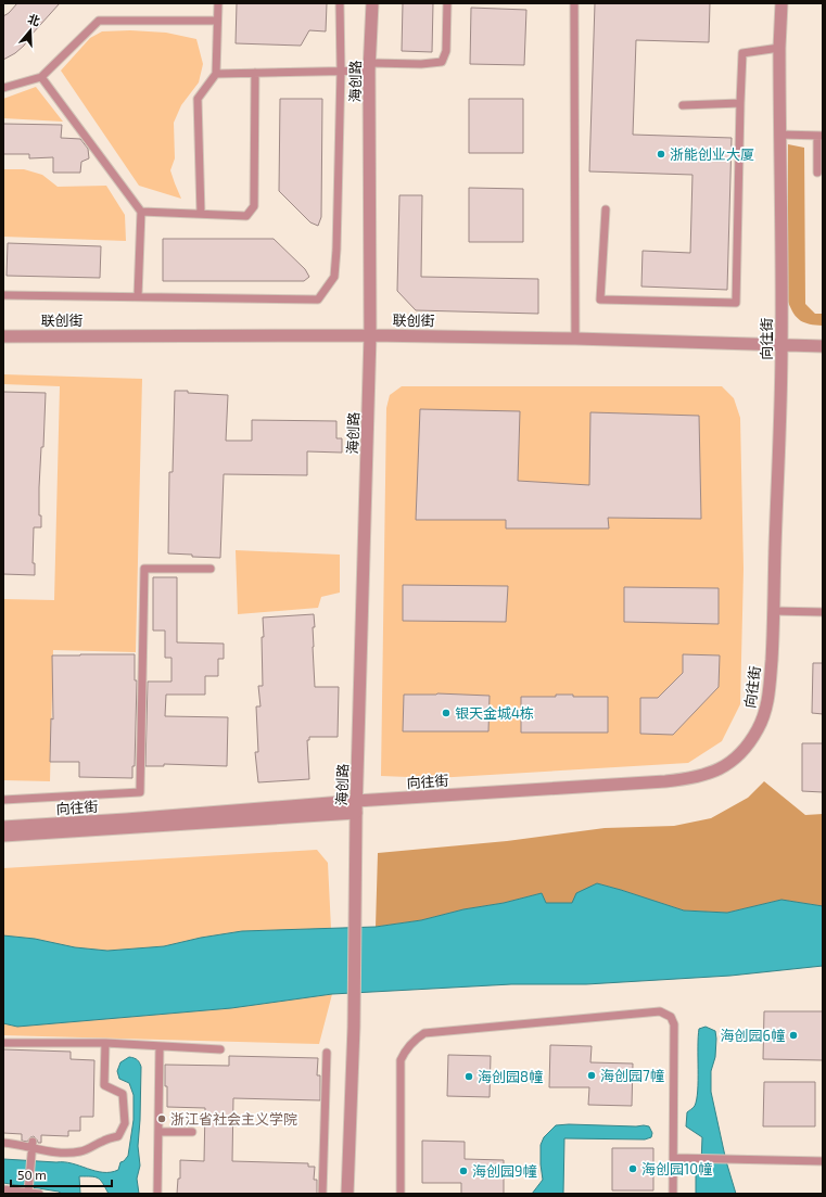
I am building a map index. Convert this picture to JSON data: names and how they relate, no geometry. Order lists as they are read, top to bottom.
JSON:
{
  "streets": {
    "street": ["海创路", "联创街", "向往街"]
  },
  "crossings": [
    ["海创路", "联创街"],
    ["海创路", "向往街"],
    ["联创街", "向往街"]
  ],
  "places": [
    "浙能创业大厦",
    "银天金城4栋",
    "海创园6幢",
    "海创园7幢",
    "海创园8幢",
    "浙江省社会主义学院",
    "海创园10幢",
    "海创园9幢"
  ],
  "scale_bar": "50 m",
  "north": "top"
}
